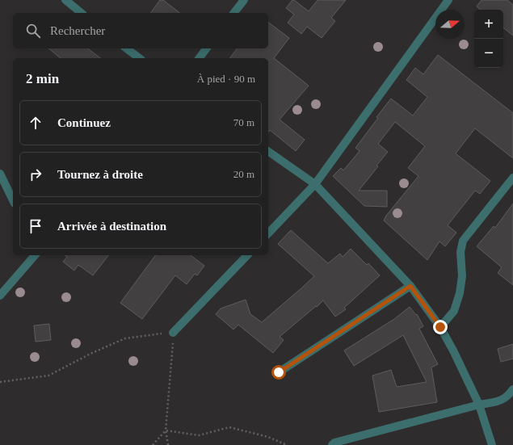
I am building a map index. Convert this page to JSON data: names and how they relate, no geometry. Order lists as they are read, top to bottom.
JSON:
{
  "north": "right",
  "page": {
    "map_buttons": ["+", "−"],
    "search": "Rechercher",
    "heading": ["2 min", "À pied · 90 m"],
    "list": [
      ["Continuez", "70 m"],
      ["Tournez à droite", "20 m"],
      "Arrivée à destination"
    ]
  }
}
